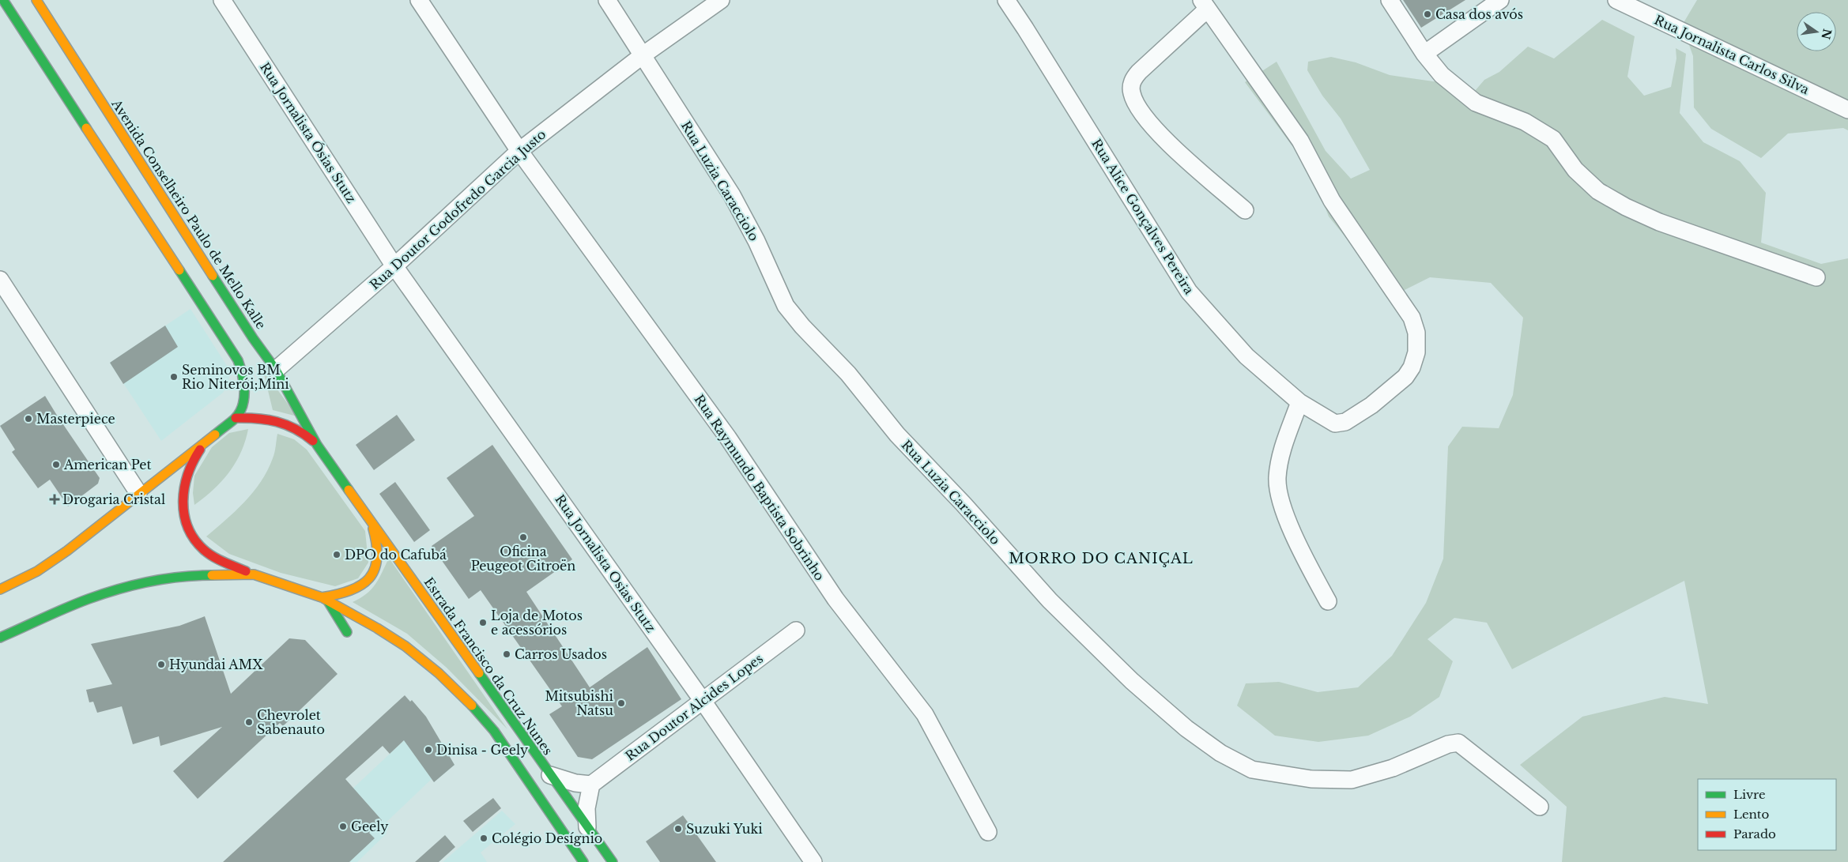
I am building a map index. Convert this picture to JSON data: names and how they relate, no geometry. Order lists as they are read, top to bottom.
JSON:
{
  "streets": {
    "main road": ["Avenida Conselheiro Paulo de Mello Kalle", "Estrada Francisco da Cruz Nunes"],
    "street": [
      "Rua Jornalista Carlos Silva",
      "Rua Jornalista Ósias Stutz",
      "Rua Luzia Caracciolo",
      "Rua Doutor Godofredo Garcia Justo",
      "Rua Alice Gonçalves Pereira",
      "Rua Raymundo Baptista Sobrinho",
      "Rua Jornalista Osias Stutz",
      "Rua Doutor Alcides Lopes"
    ]
  },
  "crossings": [
    ["Rua Jornalista Ósias Stutz", "Rua Doutor Godofredo Garcia Justo"],
    ["Rua Jornalista Ósias Stutz", "Rua Jornalista Osias Stutz"],
    ["Rua Luzia Caracciolo", "Rua Doutor Godofredo Garcia Justo"],
    ["Rua Doutor Godofredo Garcia Justo", "Avenida Conselheiro Paulo de Mello Kalle"],
    ["Rua Doutor Godofredo Garcia Justo", "Rua Raymundo Baptista Sobrinho"],
    ["Rua Doutor Godofredo Garcia Justo", "Rua Jornalista Osias Stutz"],
    ["Avenida Conselheiro Paulo de Mello Kalle", "Estrada Francisco da Cruz Nunes"],
    ["Rua Jornalista Osias Stutz", "Rua Doutor Alcides Lopes"]
  ],
  "districts": ["MORRO DO CANIÇAL"],
  "places": {
    "other": [
      "Casa dos avós",
      "Seminovos BM Rio Niterói;Mini",
      "Masterpiece",
      "American Pet",
      "Oficina Peugeot Citroën",
      "DPO do Cafubá",
      "Loja de Motos e acessórios",
      "Carros Usados",
      "Hyundai AMX",
      "Mitsubishi Natsu",
      "Chevrolet Sabenauto",
      "Dinisa - Geely",
      "Geely",
      "Suzuki Yuki",
      "Colégio Desígnio"
    ],
    "health": ["Drogaria Cristal"]
  },
  "legend": ["Livre", "Lento", "Parado"],
  "north": "right"
}
